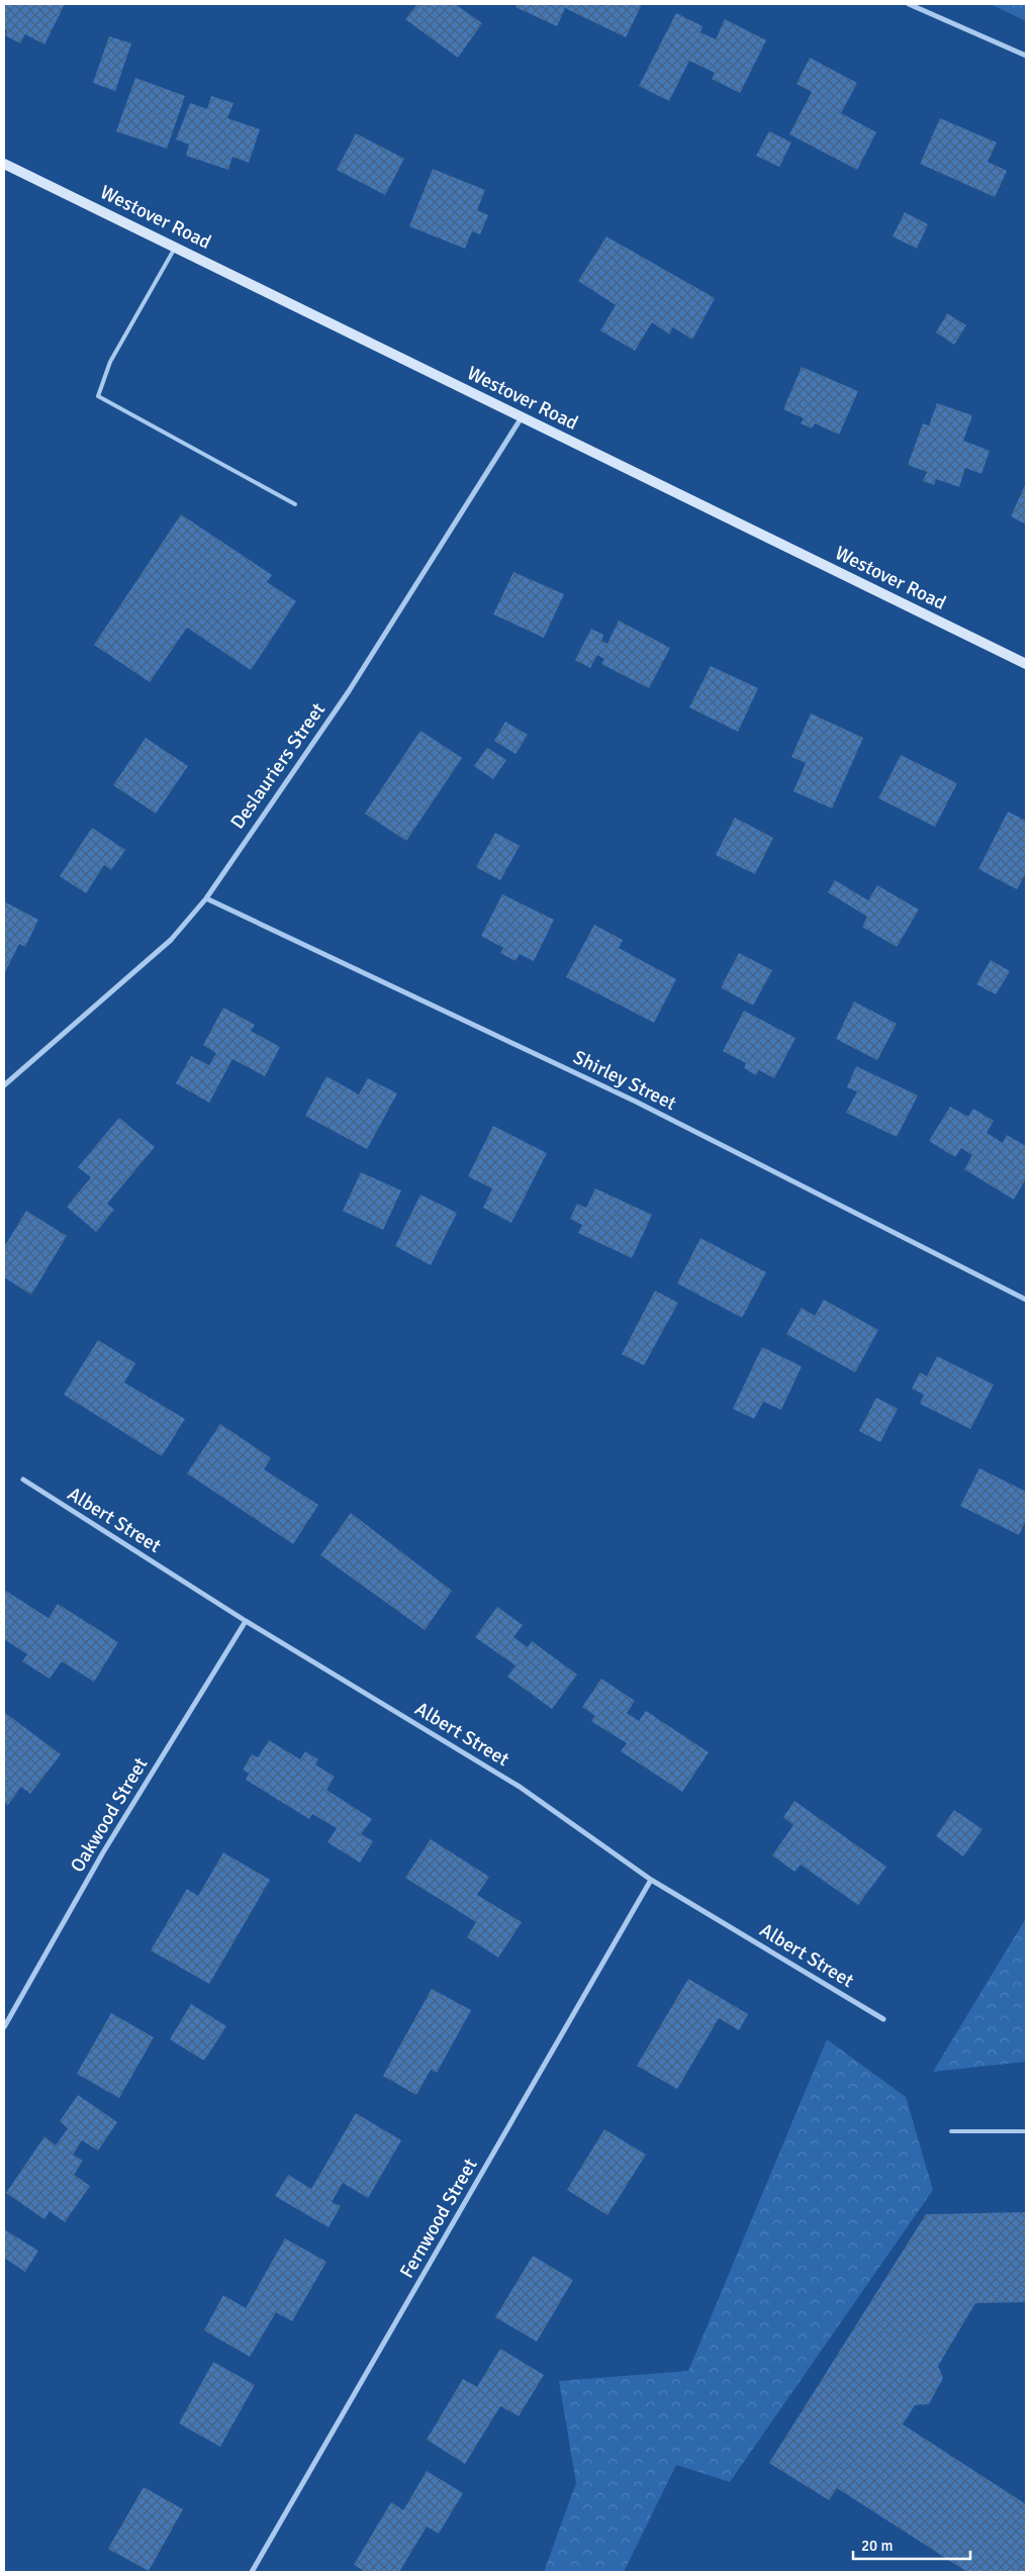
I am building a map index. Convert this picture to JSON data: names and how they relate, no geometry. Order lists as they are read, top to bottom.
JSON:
{
  "streets": {
    "street": [
      "Westover Road",
      "Deslauriers Street",
      "Shirley Street",
      "Albert Street",
      "Oakwood Street",
      "Fernwood Street"
    ]
  },
  "crossings": [
    ["Westover Road", "Deslauriers Street"],
    ["Deslauriers Street", "Shirley Street"],
    ["Albert Street", "Oakwood Street"],
    ["Albert Street", "Fernwood Street"]
  ],
  "scale_bar": "20 m"
}
